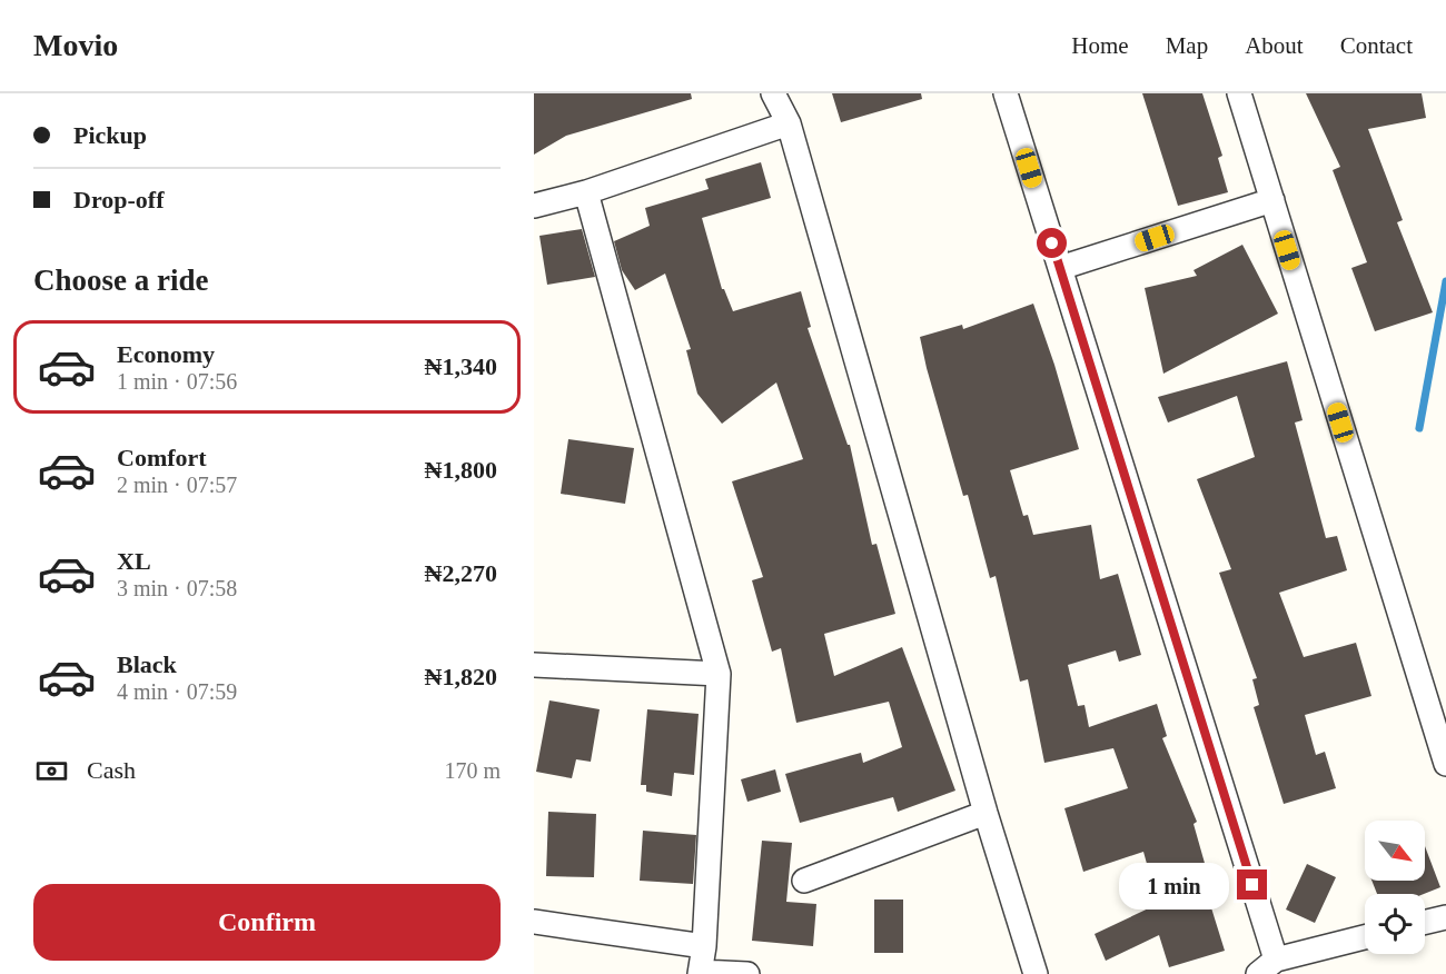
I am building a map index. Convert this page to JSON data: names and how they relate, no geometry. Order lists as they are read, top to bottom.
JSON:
{
  "north": "bottom right",
  "page": {
    "header": "Movio",
    "nav": [
      "Home",
      "Map",
      "About",
      "Contact"
    ],
    "banner": ["Pickup", "Drop-off"],
    "heading": "Choose a ride",
    "list": [
      {
        "name": "Economy",
        "note": "1 min · 07:56",
        "value": "₦1,340"
      },
      {
        "name": "Comfort",
        "note": "2 min · 07:57",
        "value": "₦1,800"
      },
      {
        "name": "XL",
        "note": "3 min · 07:58",
        "value": "₦2,270"
      },
      {
        "name": "Black",
        "note": "4 min · 07:59",
        "value": "₦1,820"
      }
    ],
    "pay": ["Cash", "170 m"],
    "bubble": "1 min",
    "buttons": "Confirm"
  }
}
